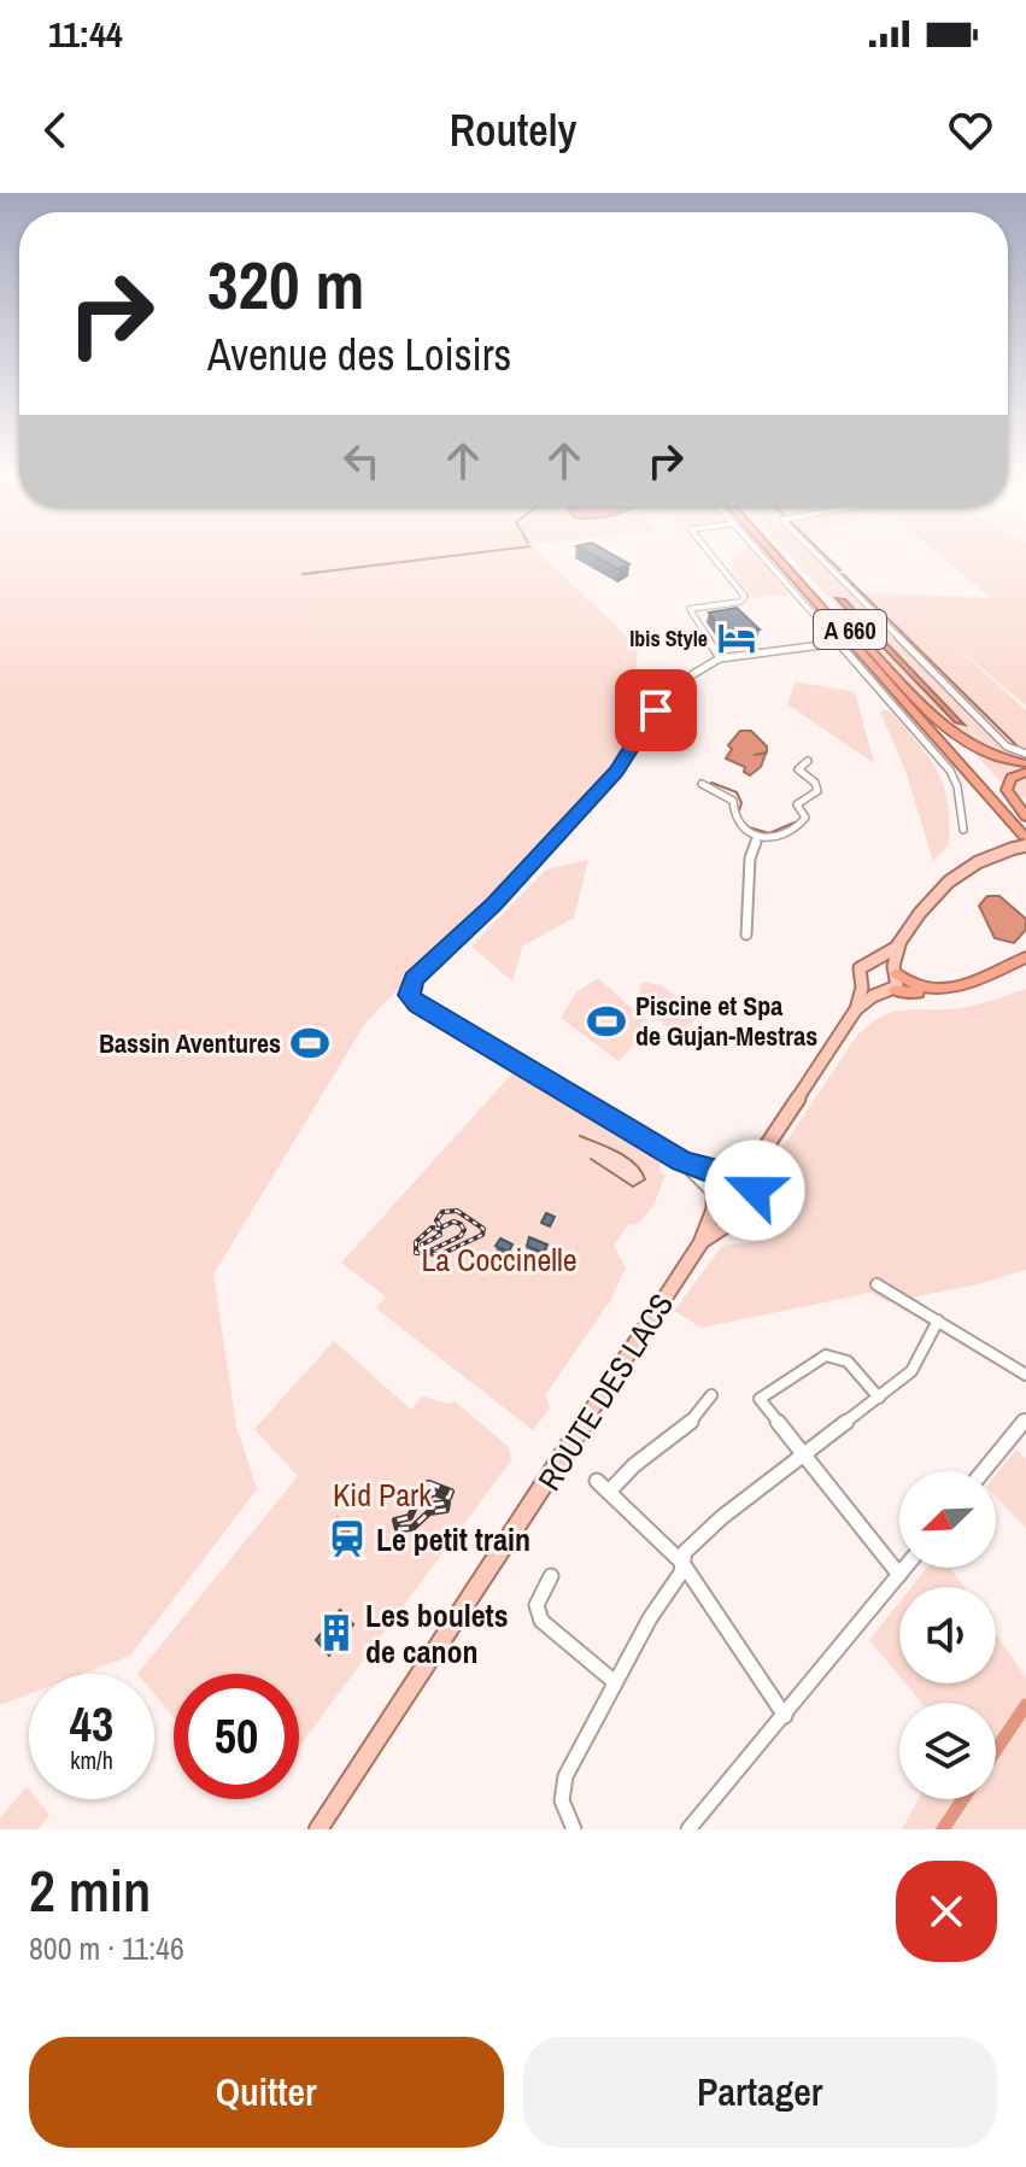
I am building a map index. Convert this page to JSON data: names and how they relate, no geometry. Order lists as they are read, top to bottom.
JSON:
{
  "streets": {
    "highway": ["A 660"],
    "main road": ["ROUTE DES LACS"]
  },
  "crossings": [
    ["A 660", "ROUTE DES LACS"]
  ],
  "parks": ["La Coccinelle", "Kid Park"],
  "places": {
    "hotel": ["Ibis Style"],
    "sports": ["Piscine et Spa de Gujan-Mestras", "Bassin Aventures"],
    "station": ["Le petit train"],
    "building": ["Les boulets de canon"]
  },
  "north": "bottom left",
  "page": {
    "status": "11:44",
    "header": "Routely",
    "turn": ["320 m", "Avenue des Loisirs"],
    "speed": "43 km/h",
    "limit": "50",
    "heading": ["2 min", "800 m · 11:46"],
    "buttons": ["Quitter", "Partager"]
  }
}
